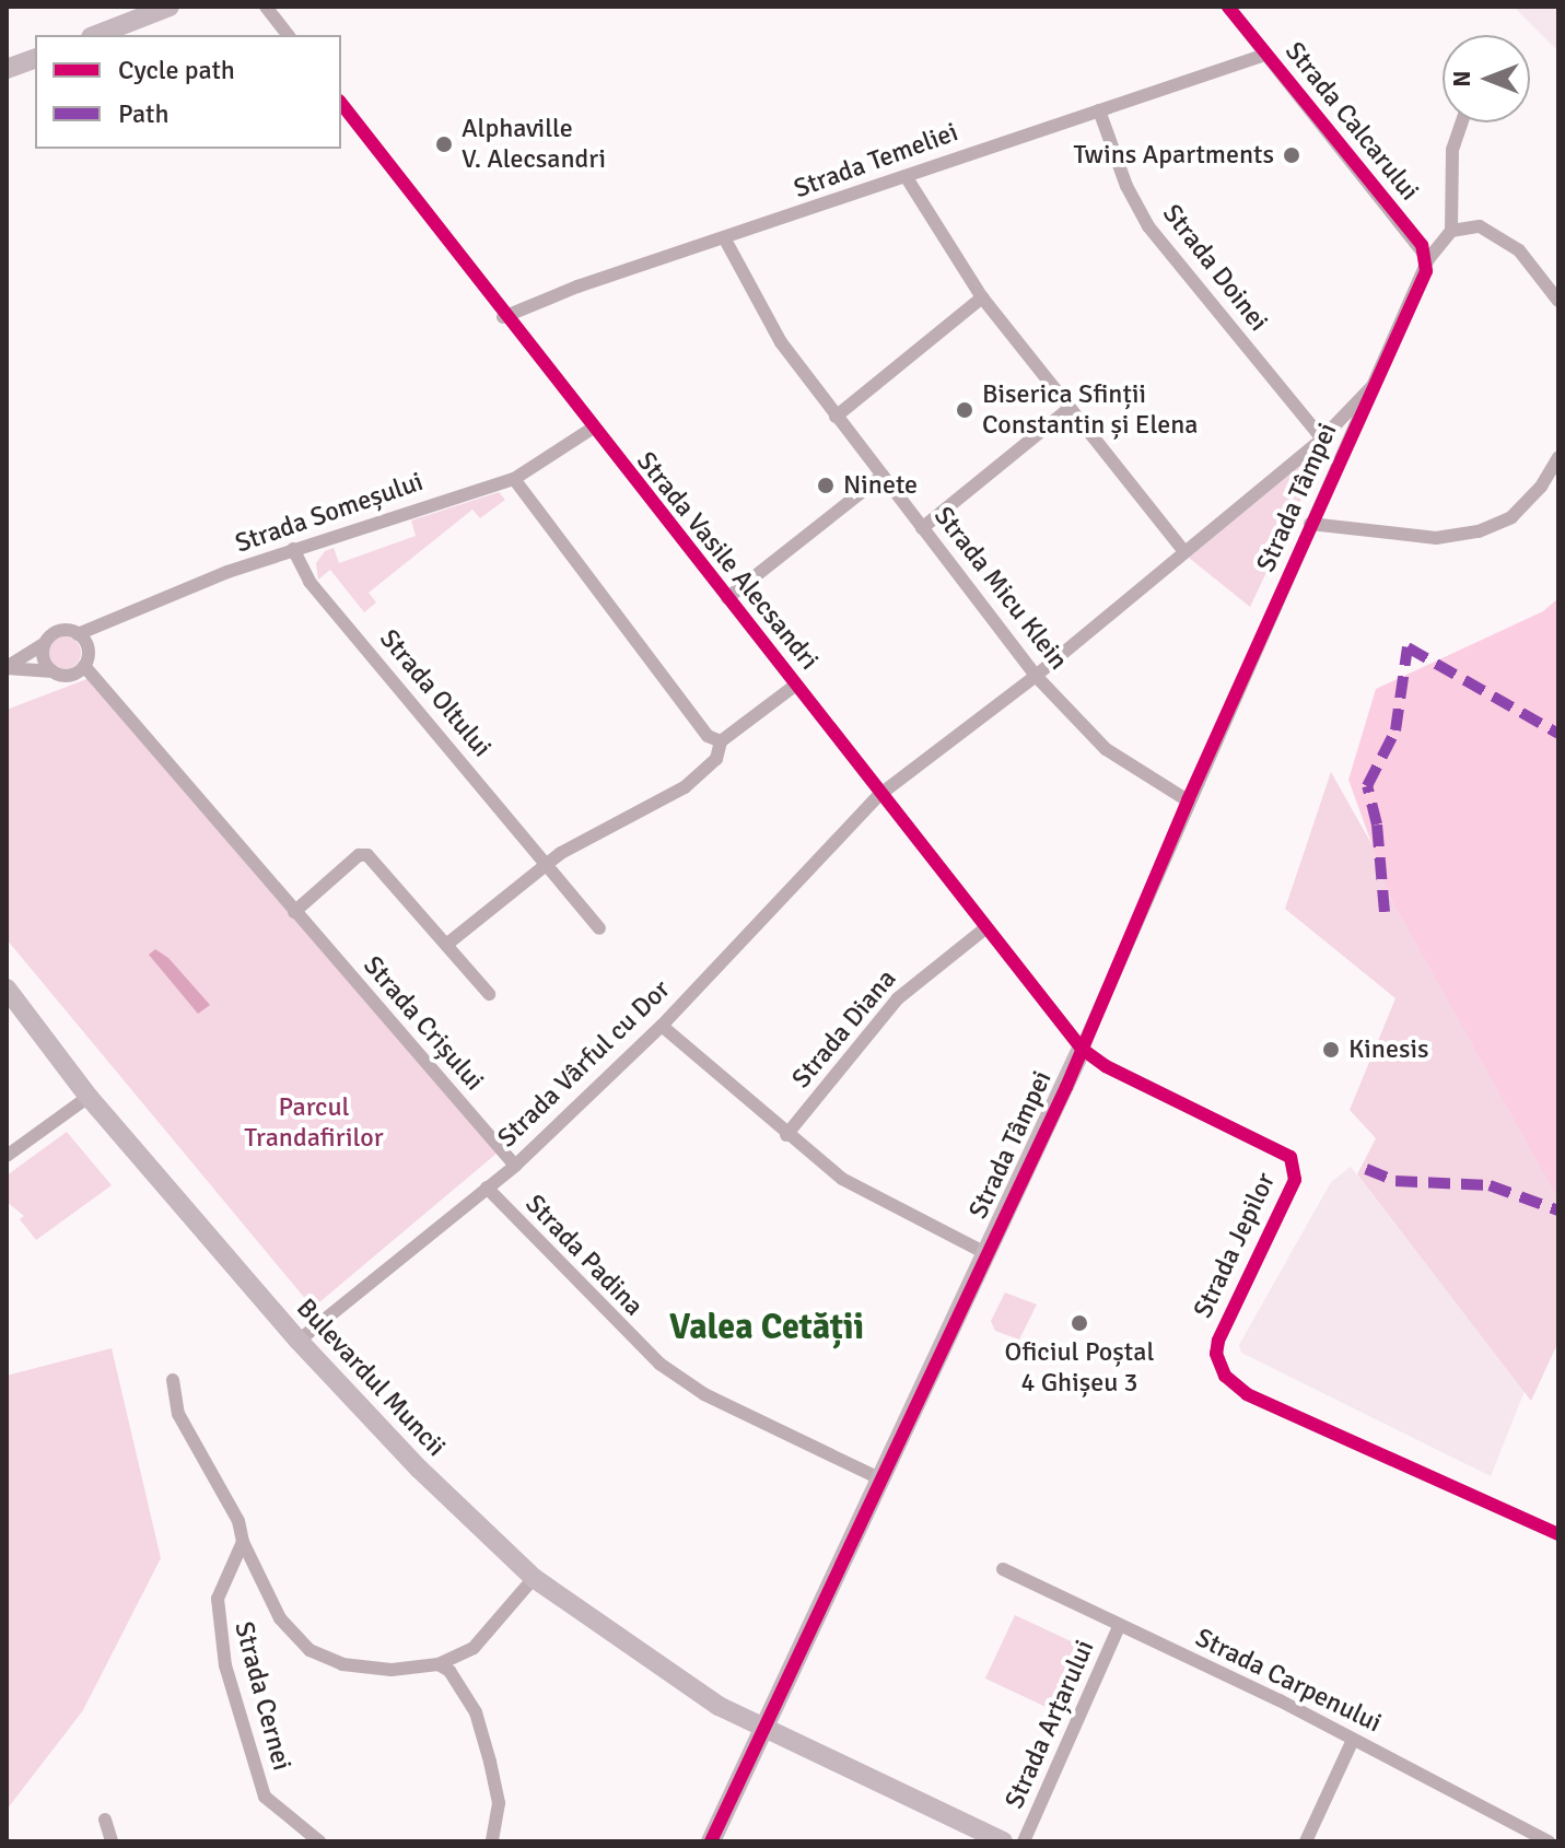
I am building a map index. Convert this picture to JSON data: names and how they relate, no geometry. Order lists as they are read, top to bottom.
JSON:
{
  "streets": {
    "main road": ["Strada Tâmpei", "Bulevardul Muncii"],
    "street": [
      "Strada Calcarului",
      "Strada Temeliei",
      "Strada Doinei",
      "Strada Someșului",
      "Strada Vasile Alecsandri",
      "Strada Micu Klein",
      "Strada Oltului",
      "Strada Crișului",
      "Strada Diana",
      "Strada Vârful cu Dor",
      "Strada Jepilor",
      "Strada Padina",
      "Strada Carpenului",
      "Strada Cernei",
      "Strada Arțarului"
    ]
  },
  "crossings": [
    ["Strada Calcarului", "Strada Temeliei"],
    ["Strada Calcarului", "Strada Tâmpei"],
    ["Strada Temeliei", "Strada Doinei"],
    ["Strada Temeliei", "Strada Vasile Alecsandri"],
    ["Strada Temeliei", "Strada Micu Klein"],
    ["Strada Doinei", "Strada Vârful cu Dor"],
    ["Strada Tâmpei", "Strada Vasile Alecsandri"],
    ["Strada Tâmpei", "Strada Micu Klein"],
    ["Strada Tâmpei", "Strada Vârful cu Dor"],
    ["Strada Tâmpei", "Strada Jepilor"],
    ["Strada Tâmpei", "Strada Padina"],
    ["Strada Tâmpei", "Bulevardul Muncii"],
    ["Strada Someșului", "Strada Vasile Alecsandri"],
    ["Strada Someșului", "Strada Oltului"],
    ["Strada Someșului", "Strada Crișului"],
    ["Strada Vasile Alecsandri", "Strada Diana"],
    ["Strada Vasile Alecsandri", "Strada Vârful cu Dor"],
    ["Strada Vasile Alecsandri", "Strada Jepilor"],
    ["Strada Micu Klein", "Strada Vârful cu Dor"],
    ["Strada Crișului", "Strada Vârful cu Dor"],
    ["Strada Vârful cu Dor", "Strada Padina"],
    ["Strada Vârful cu Dor", "Bulevardul Muncii"],
    ["Bulevardul Muncii", "Strada Cernei"],
    ["Strada Carpenului", "Strada Arțarului"]
  ],
  "districts": ["Valea Cetății"],
  "parks": ["Parcul Trandafirilor"],
  "places": [
    "Alphaville V. Alecsandri",
    "Twins Apartments",
    "Biserica Sfinții Constantin și Elena",
    "Ninete",
    "Kinesis",
    "Oficiul Poștal 4 Ghișeu 3"
  ],
  "legend": ["Cycle path", "Path"],
  "north": "left"
}
